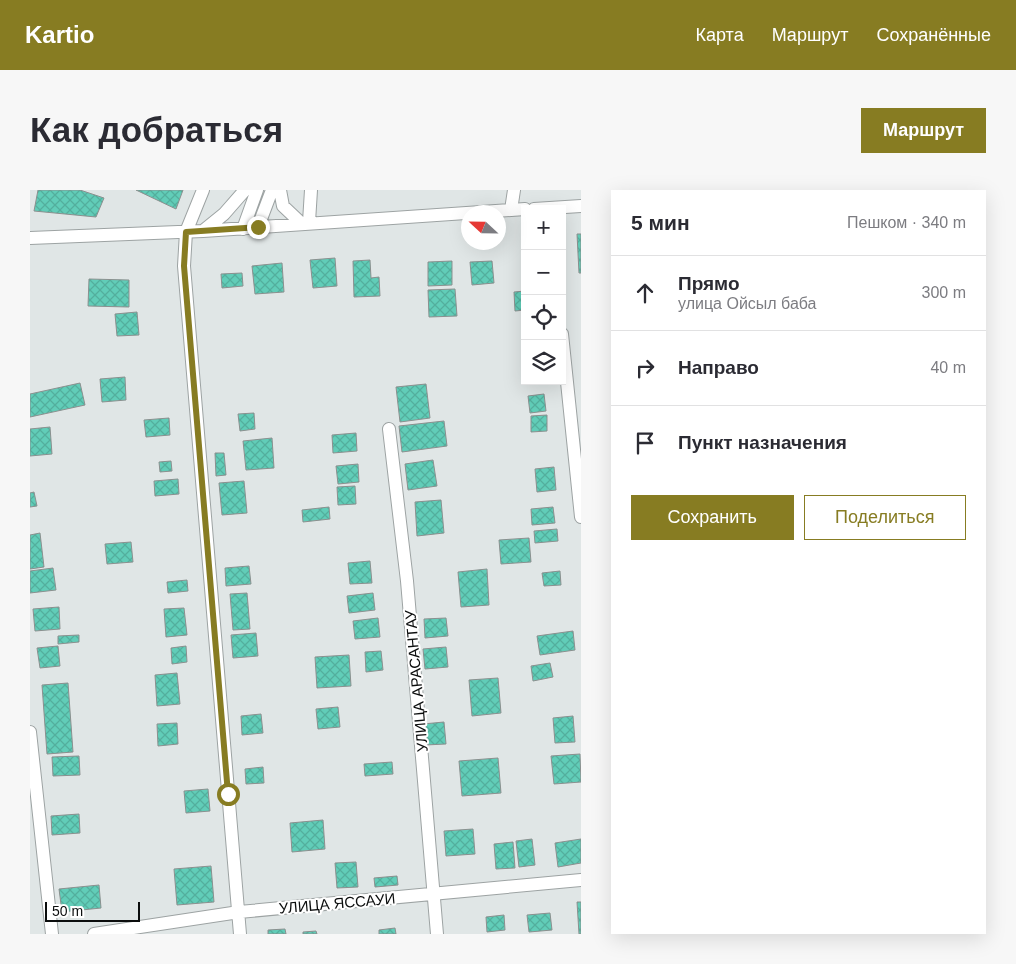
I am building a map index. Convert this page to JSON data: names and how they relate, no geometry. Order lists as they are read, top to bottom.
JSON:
{
  "streets": {
    "street": ["УЛИЦА АРАСАНТАУ", "УЛИЦА ЯССАУИ"]
  },
  "crossings": [
    ["УЛИЦА АРАСАНТАУ", "УЛИЦА ЯССАУИ"]
  ],
  "scale_bar": "50 m",
  "north": "left",
  "page": {
    "header": "Kartio",
    "nav": ["Карта", "Маршрут", "Сохранённые"],
    "buttons": [
      "Маршрут",
      ["Сохранить", "Поделиться"]
    ],
    "title": "Как добраться",
    "heading": ["5 мин", "Пешком · 340 m"],
    "map_buttons": ["+", "−"],
    "list": [
      ["Прямо", "улица Ойсыл баба", "300 m"],
      ["Направо", "40 m"],
      "Пункт назначения"
    ],
    "scale": "50 m"
  }
}
